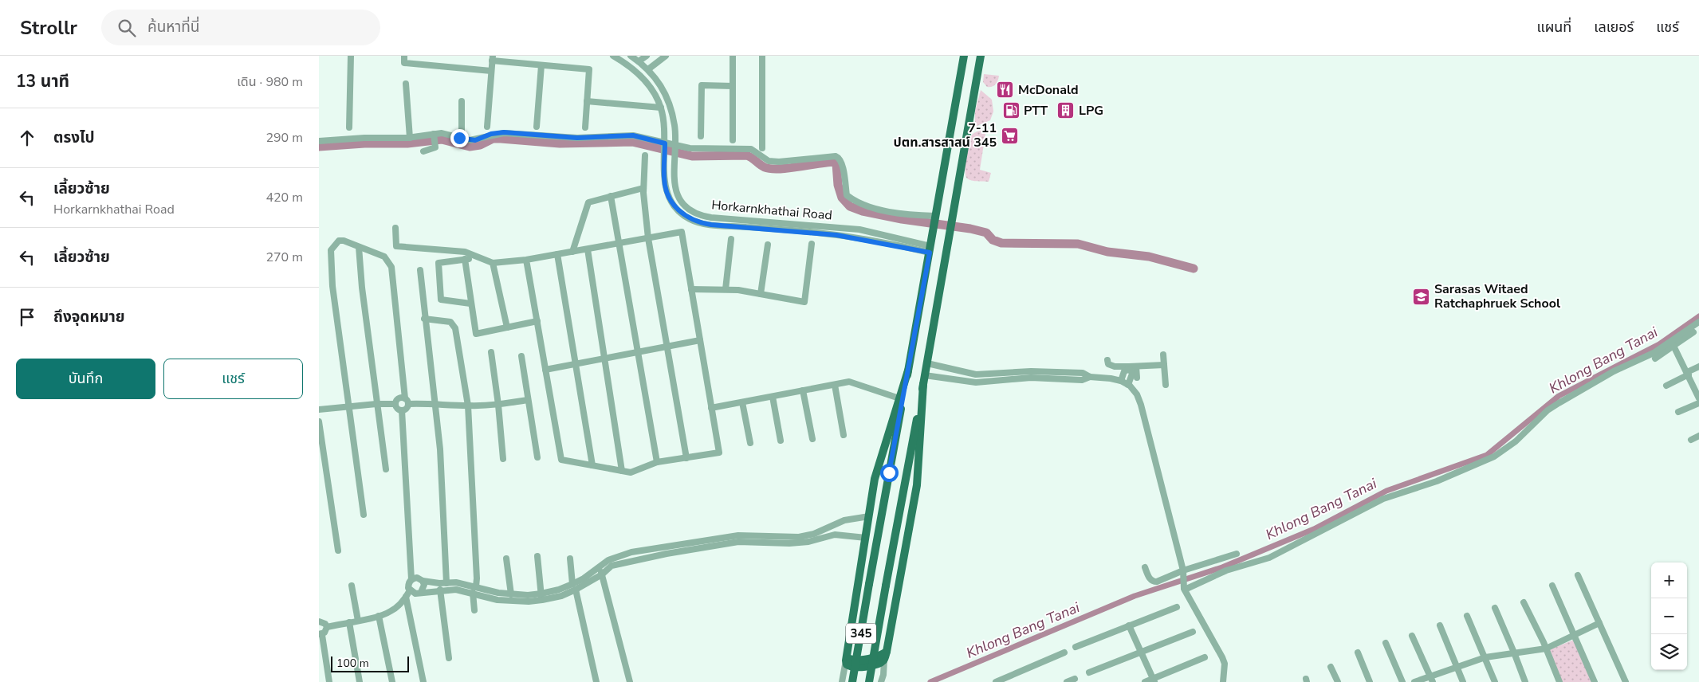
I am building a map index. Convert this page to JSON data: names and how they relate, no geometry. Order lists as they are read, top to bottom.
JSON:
{
  "streets": {
    "main road": ["345"],
    "street": ["Horkarnkhathai Road"]
  },
  "crossings": [
    ["Horkarnkhathai Road", "345"]
  ],
  "water": ["Khlong Bang Tanai"],
  "places": {
    "restaurant": ["McDonald"],
    "fuel station": ["PTT"],
    "building": ["LPG"],
    "supermarket": ["7-11 ปตท.สารสาสน์ 345"],
    "school or university": ["Sarasas Witaed Ratchaphruek School"]
  },
  "scale_bar": "100 m",
  "page": {
    "header": "Strollr",
    "search": "ค้นหาที่นี่",
    "nav": ["แผนที่", "เลเยอร์", "แชร์"],
    "heading": ["13 นาที", "เดิน · 980 m"],
    "list": [
      ["ตรงไป", "290 m"],
      ["เลี้ยวซ้าย", "Horkarnkhathai Road", "420 m"],
      ["เลี้ยวซ้าย", "270 m"],
      "ถึงจุดหมาย"
    ],
    "buttons": ["บันทึก", "แชร์"],
    "map_buttons": ["+", "−"],
    "scale": "100 m"
  }
}
